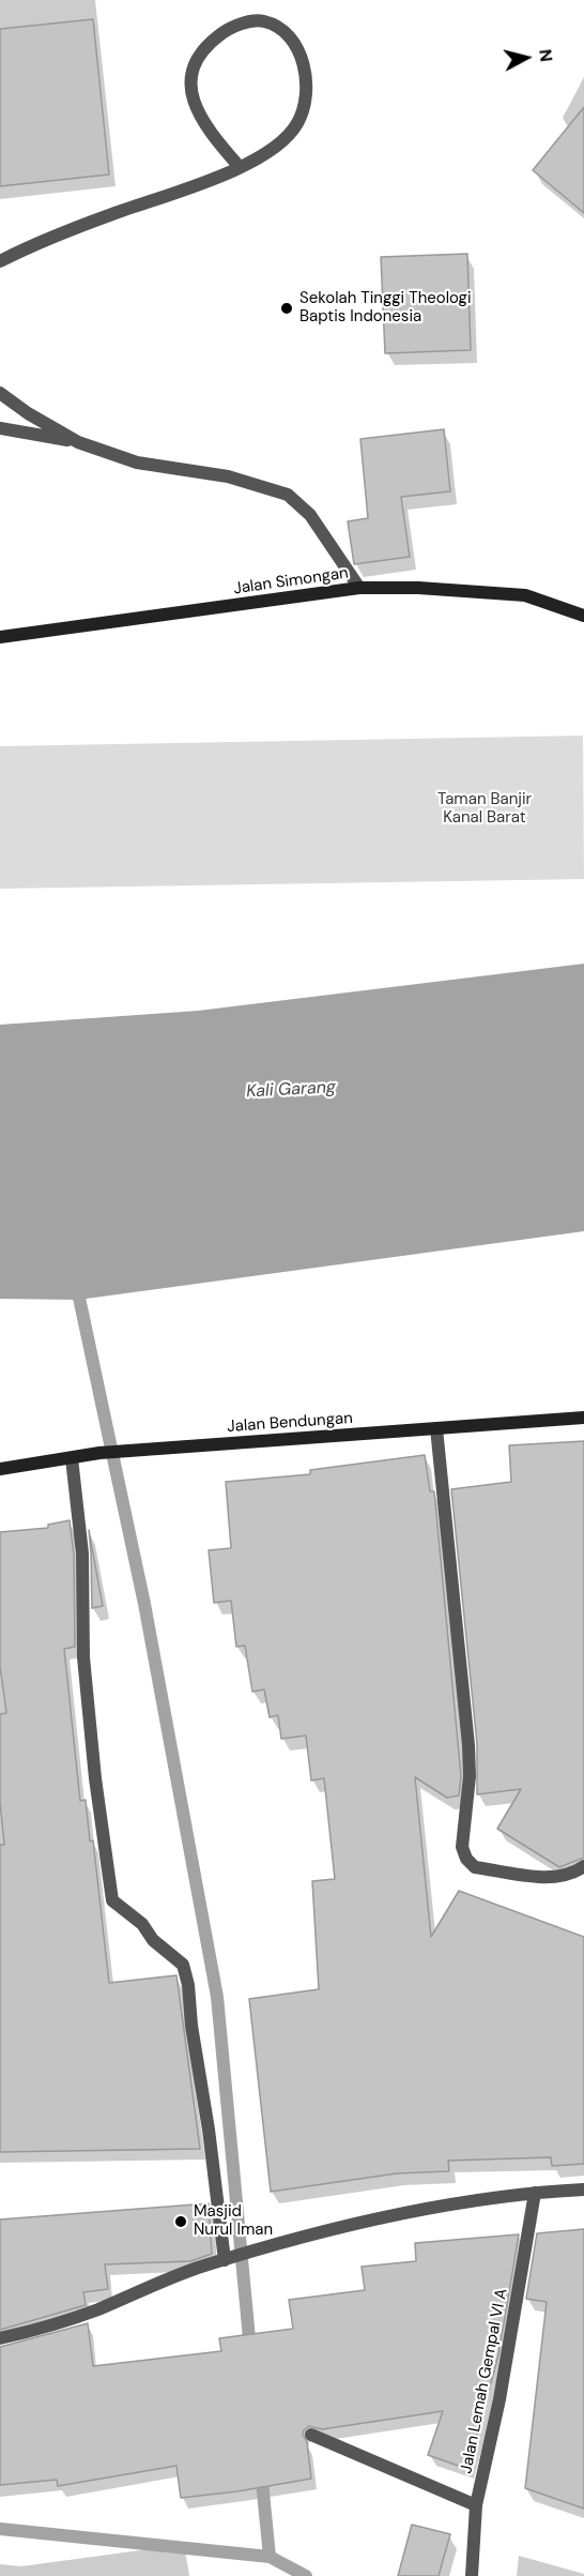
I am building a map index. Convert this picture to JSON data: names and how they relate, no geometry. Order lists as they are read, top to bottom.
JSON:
{
  "streets": {
    "street": ["Jalan Simongan", "Jalan Bendungan", "Jalan Lemah Gempal VI A"]
  },
  "water": ["Kali Garang"],
  "parks": ["Taman Banjir Kanal Barat"],
  "places": ["Sekolah Tinggi Theologi Baptis Indonesia", "Masjid Nurul Iman"],
  "north": "right"
}
